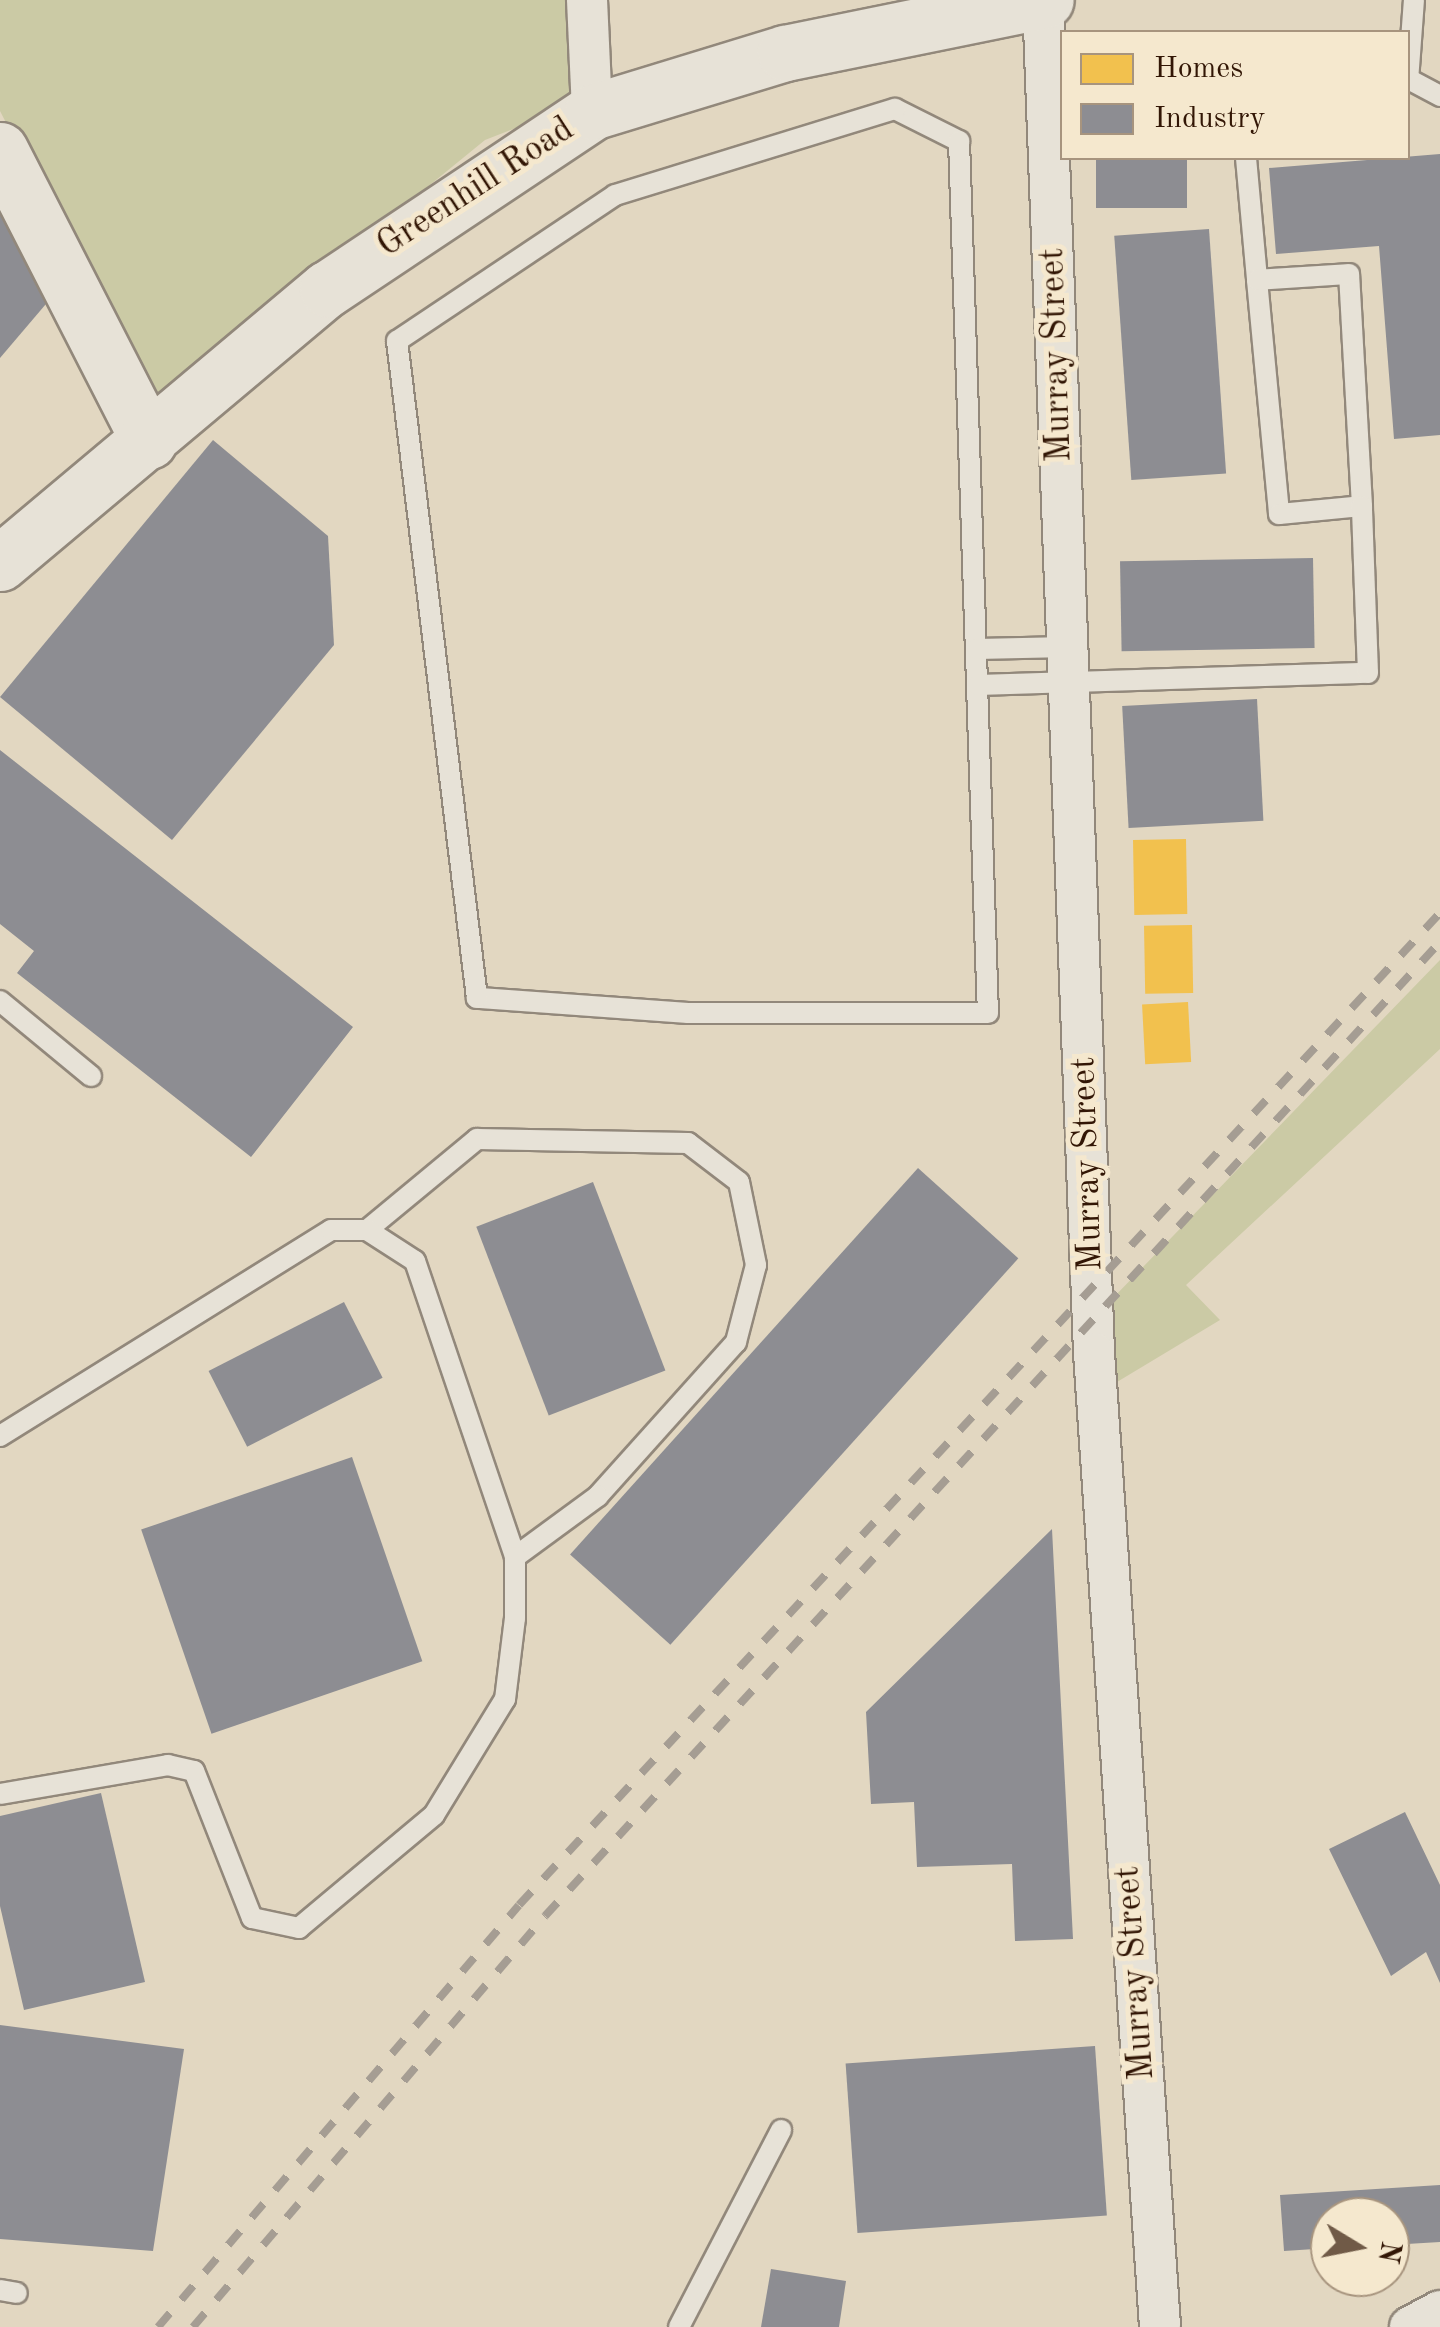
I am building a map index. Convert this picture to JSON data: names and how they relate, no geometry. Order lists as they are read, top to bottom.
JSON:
{
  "streets": {
    "street": ["Greenhill Road", "Murray Street"]
  },
  "crossings": [
    ["Greenhill Road", "Murray Street"]
  ],
  "legend": ["Homes", "Industry"],
  "north": "right"
}
